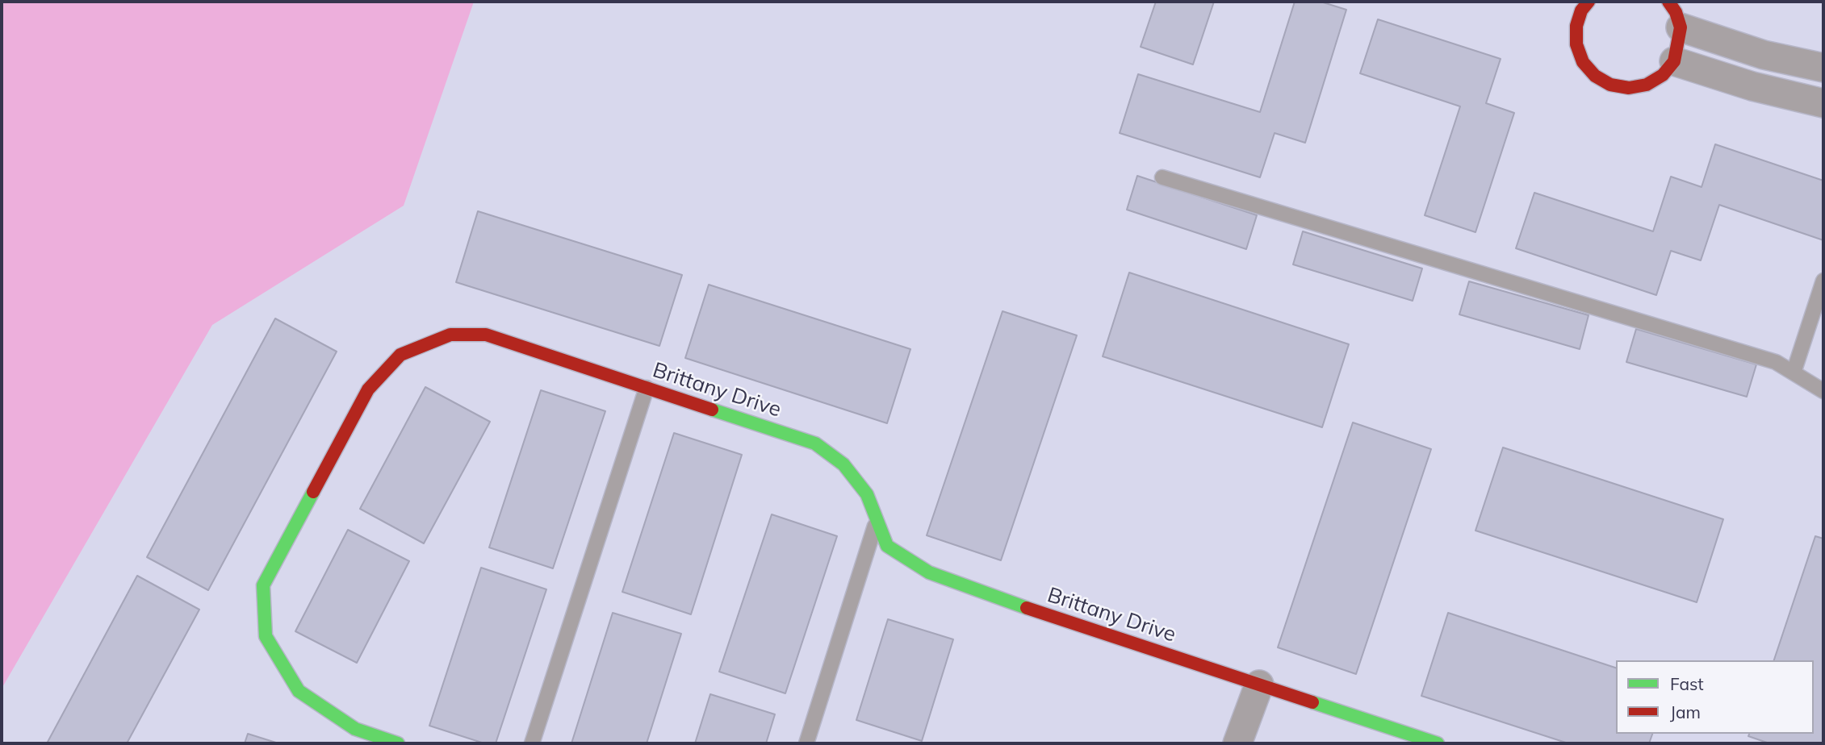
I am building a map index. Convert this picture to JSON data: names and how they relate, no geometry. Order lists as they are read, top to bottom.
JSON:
{
  "streets": {
    "street": ["Brittany Drive"]
  },
  "legend": ["Fast", "Jam"]
}
